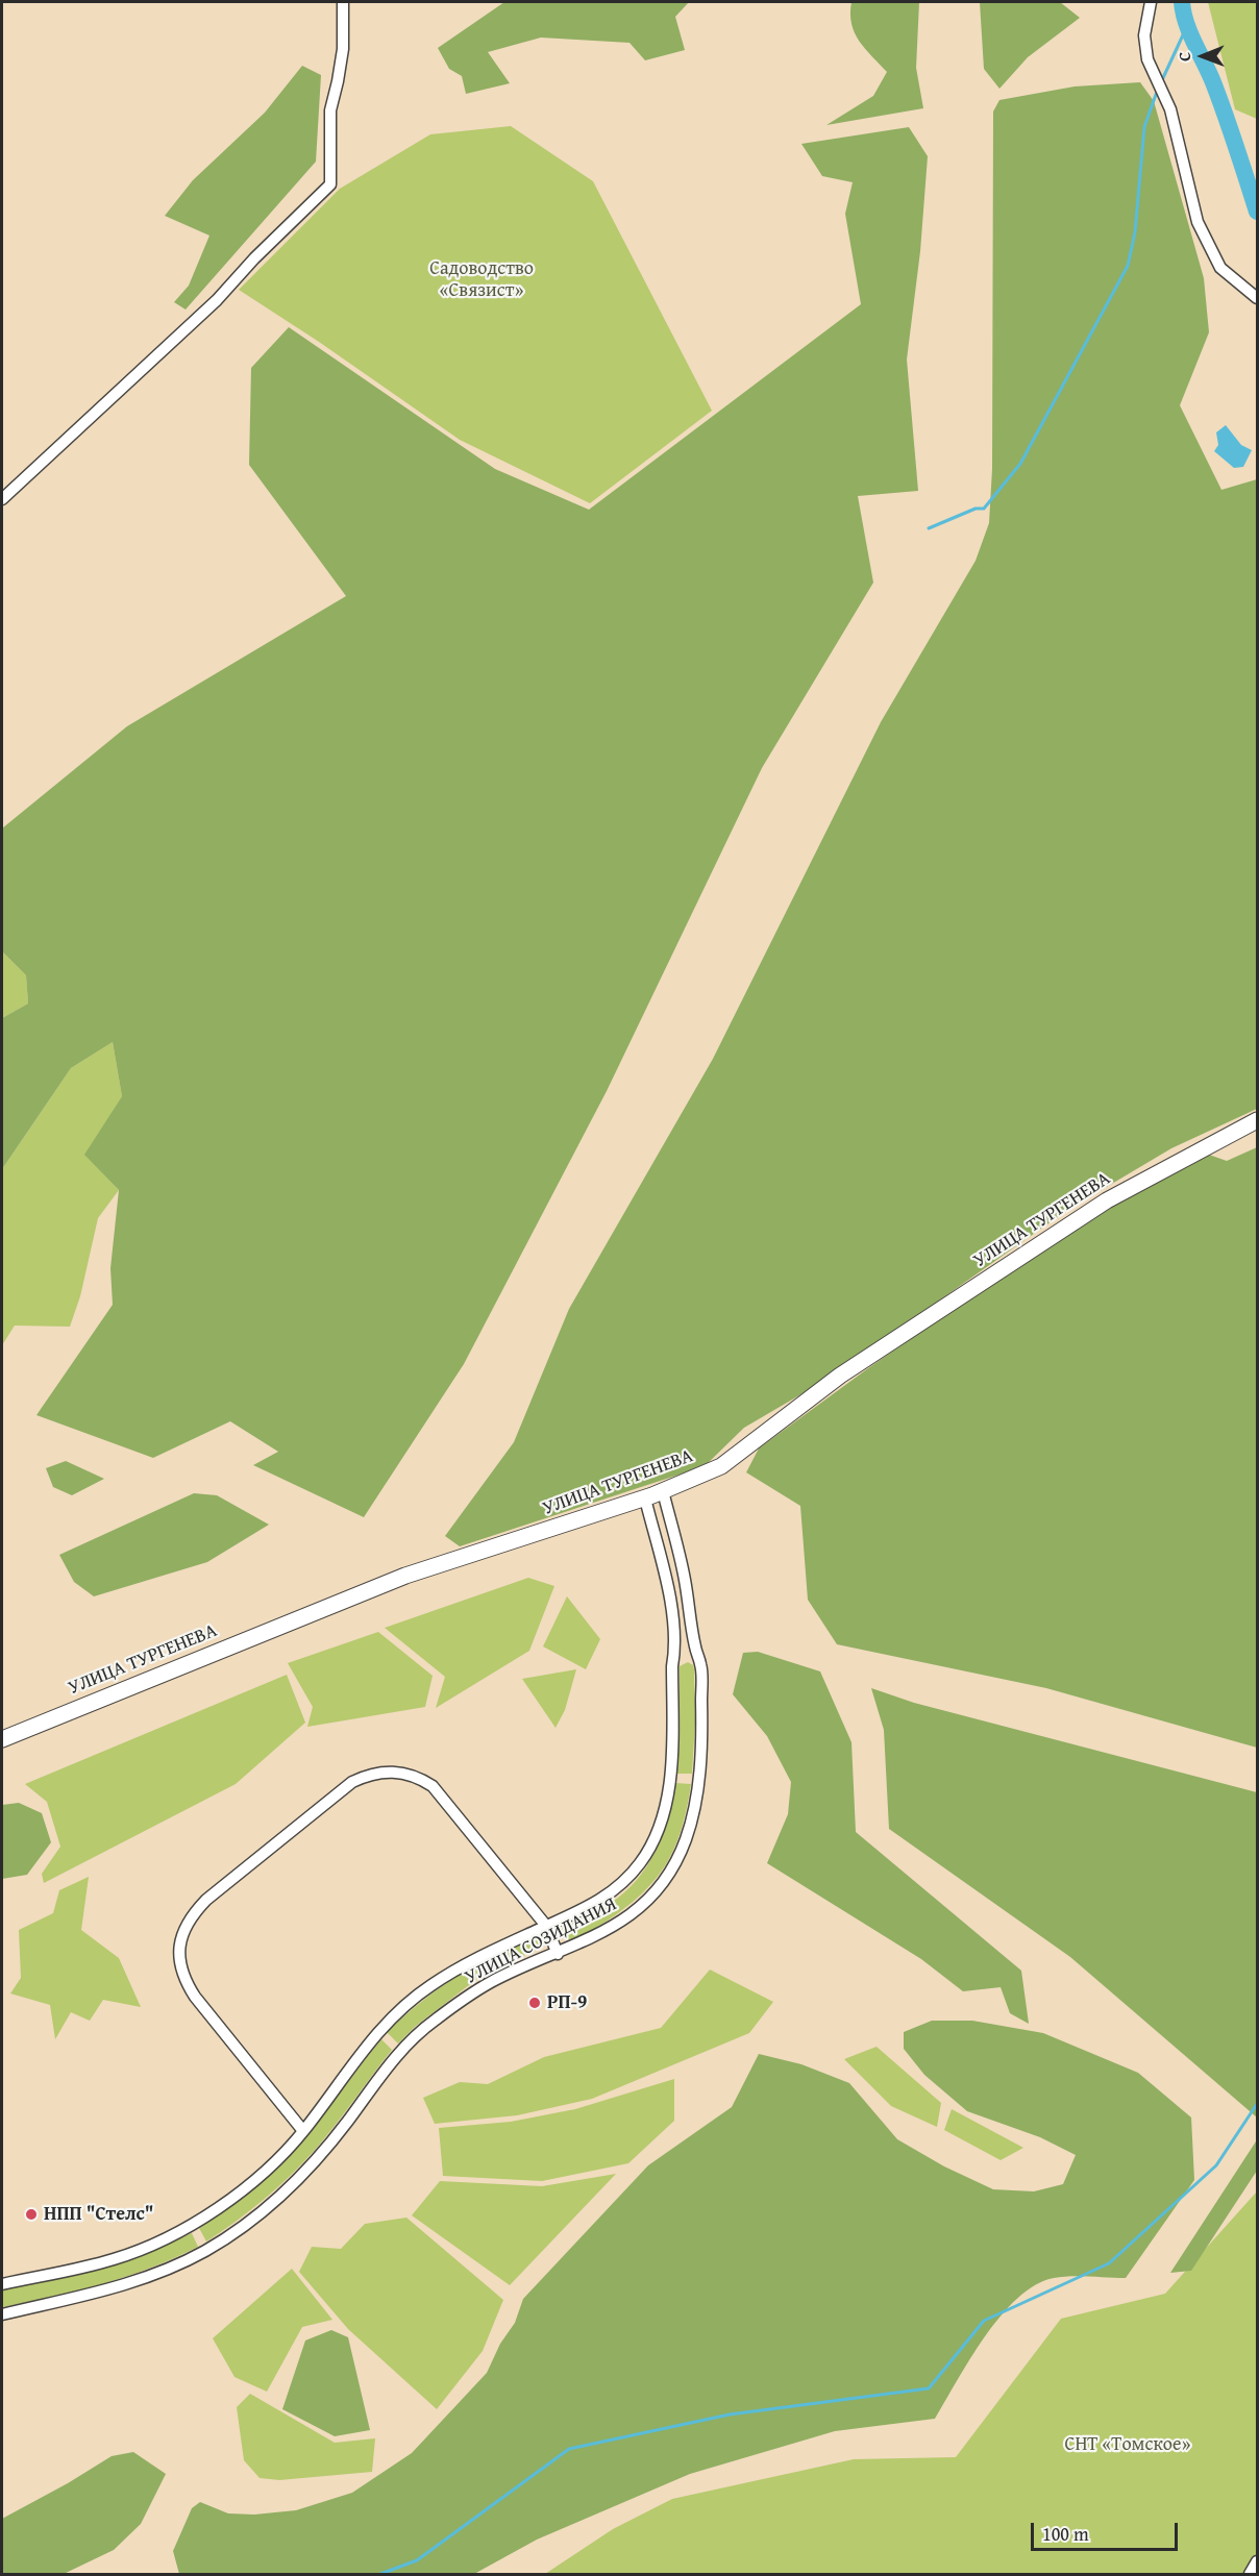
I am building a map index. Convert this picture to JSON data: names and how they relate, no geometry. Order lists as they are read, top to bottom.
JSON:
{
  "streets": {
    "street": ["УЛИЦА ТУРГЕНЕВА", "УЛИЦА СОЗИДАНИЯ"]
  },
  "crossings": [
    ["УЛИЦА ТУРГЕНЕВА", "УЛИЦА СОЗИДАНИЯ"]
  ],
  "parks": ["Садоводство «Связист»", "СНТ «Томское»"],
  "places": ["РП-9", "НПП \"Стелс\""],
  "scale_bar": "100 m",
  "north": "left"
}
